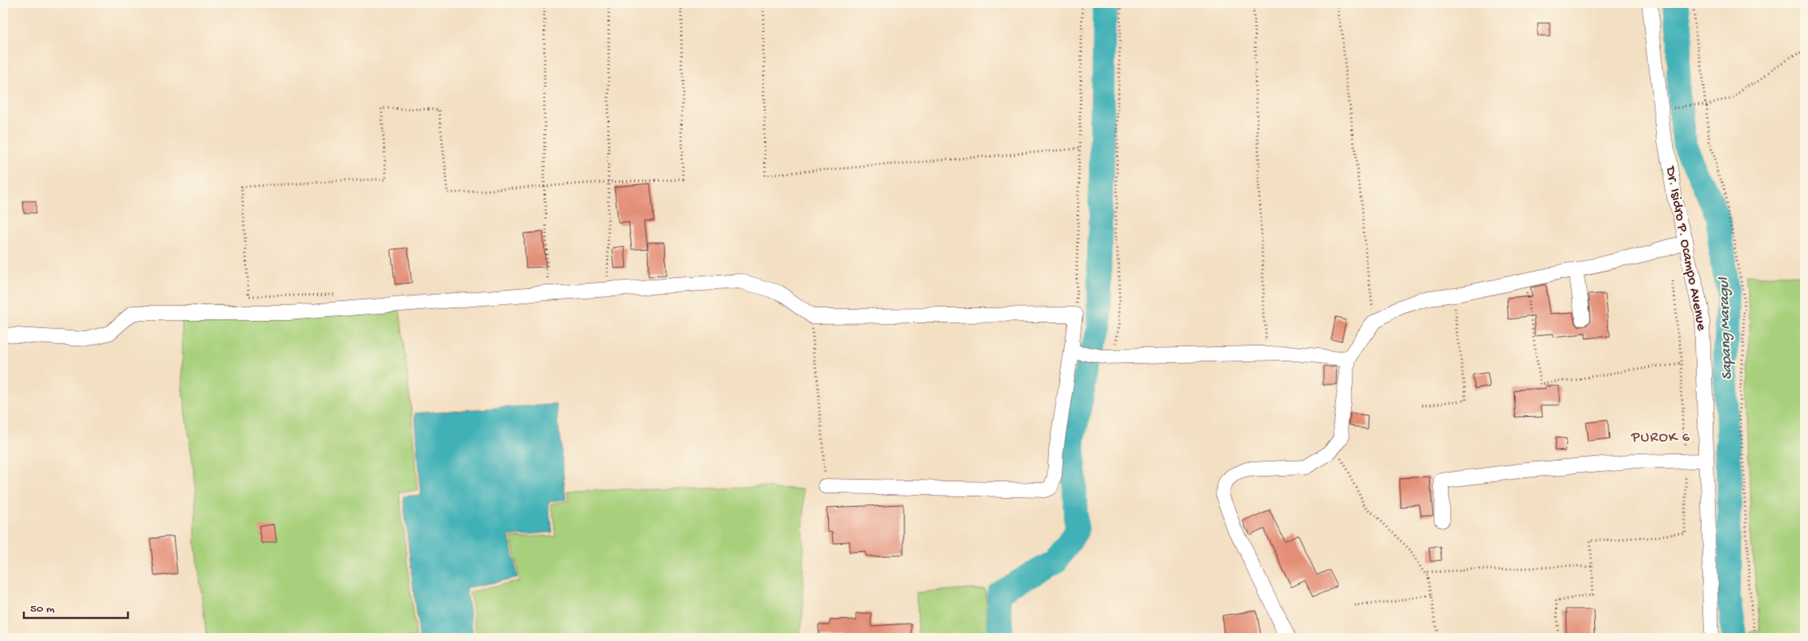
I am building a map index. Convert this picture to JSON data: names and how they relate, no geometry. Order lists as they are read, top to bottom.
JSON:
{
  "streets": {
    "street": ["Dr. Isidro P. Ocampo Avenue"]
  },
  "districts": ["PUROK 6"],
  "water": ["Sapang Maragul"],
  "scale_bar": "50 m"
}
